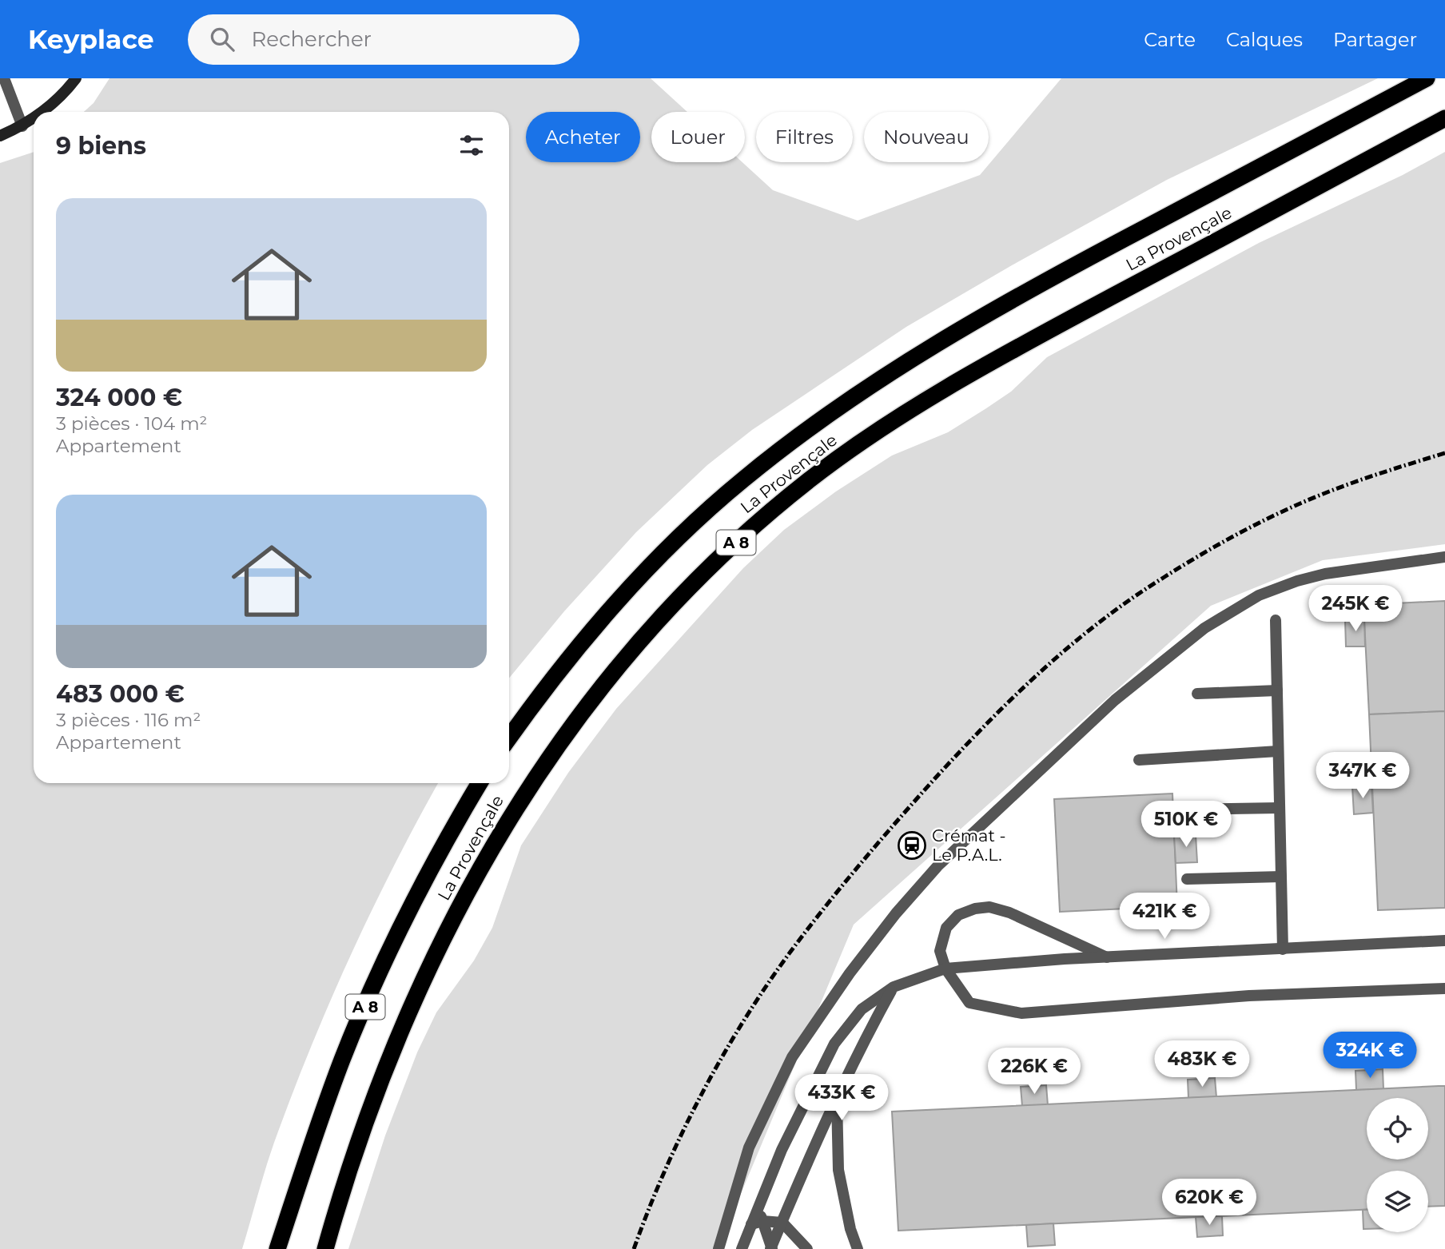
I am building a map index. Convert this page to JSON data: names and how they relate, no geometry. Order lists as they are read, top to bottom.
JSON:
{
  "streets": {
    "highway": ["La Provençale", "A 8"]
  },
  "places": {
    "station": ["Crémat - Le P.A.L."]
  },
  "page": {
    "header": "Keyplace",
    "search": "Rechercher",
    "nav": ["Carte", "Calques", "Partager"],
    "chip": [
      "Acheter",
      "Louer",
      "Filtres",
      "Nouveau"
    ],
    "heading": "9 biens",
    "list": [
      {
        "name": "324 000 €",
        "note": "3 pièces · 104 m² · Appartement"
      },
      {
        "name": "483 000 €",
        "note": "3 pièces · 116 m² · Appartement"
      }
    ],
    "price": [
      "245K €",
      "347K €",
      "510K €",
      "421K €",
      "324K €",
      "483K €",
      "226K €",
      "433K €",
      "620K €"
    ]
  }
}
